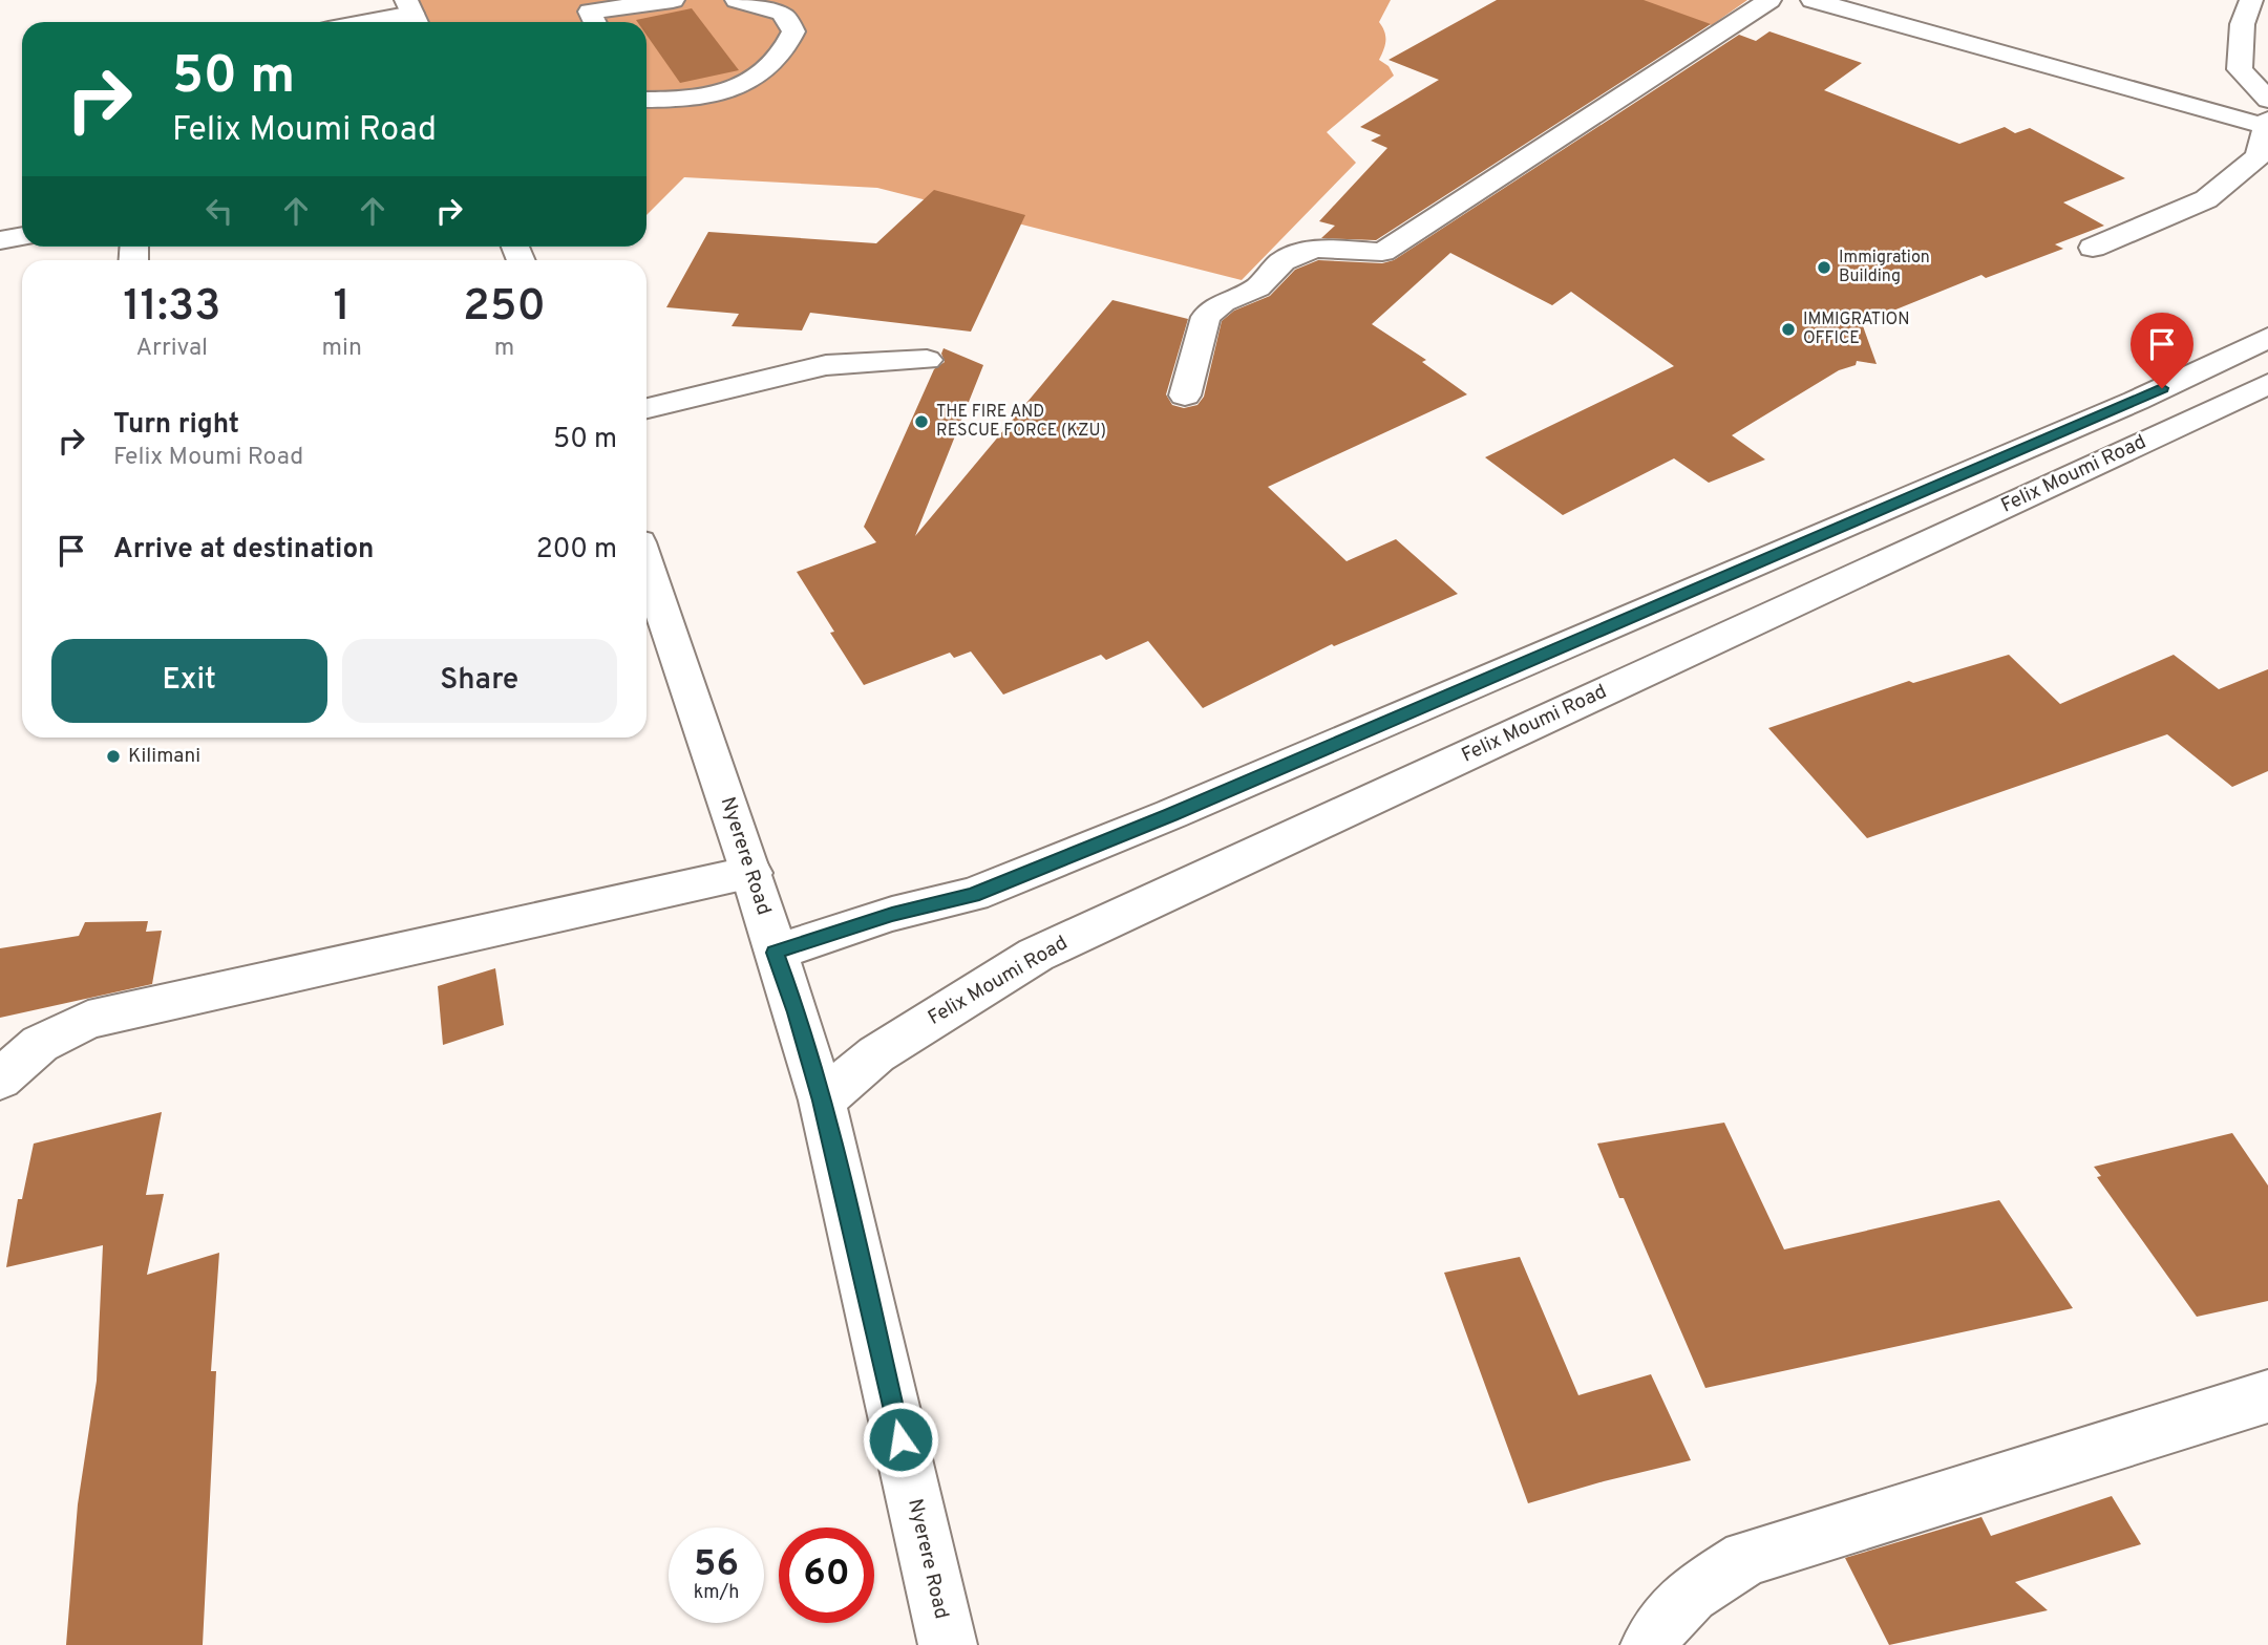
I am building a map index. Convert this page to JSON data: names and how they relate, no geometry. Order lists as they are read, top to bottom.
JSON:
{
  "streets": {
    "main road": ["Felix Moumi Road", "Nyerere Road"]
  },
  "crossings": [
    ["Felix Moumi Road", "Nyerere Road"]
  ],
  "places": [
    "Immigration Building",
    "IMMIGRATION OFFICE",
    "THE FIRE AND RESCUE FORCE (KZU)",
    "Kilimani"
  ],
  "page": {
    "turn": ["50 m", "Felix Moumi Road"],
    "eta": [
      "11:33",
      "Arrival",
      "1",
      "min",
      "250",
      "m"
    ],
    "list": [
      {
        "name": "Turn right",
        "note": "Felix Moumi Road",
        "value": "50 m"
      },
      {
        "name": "Arrive at destination",
        "value": "200 m"
      }
    ],
    "buttons": ["Exit", "Share"],
    "speed": "56 km/h",
    "limit": "60"
  }
}
